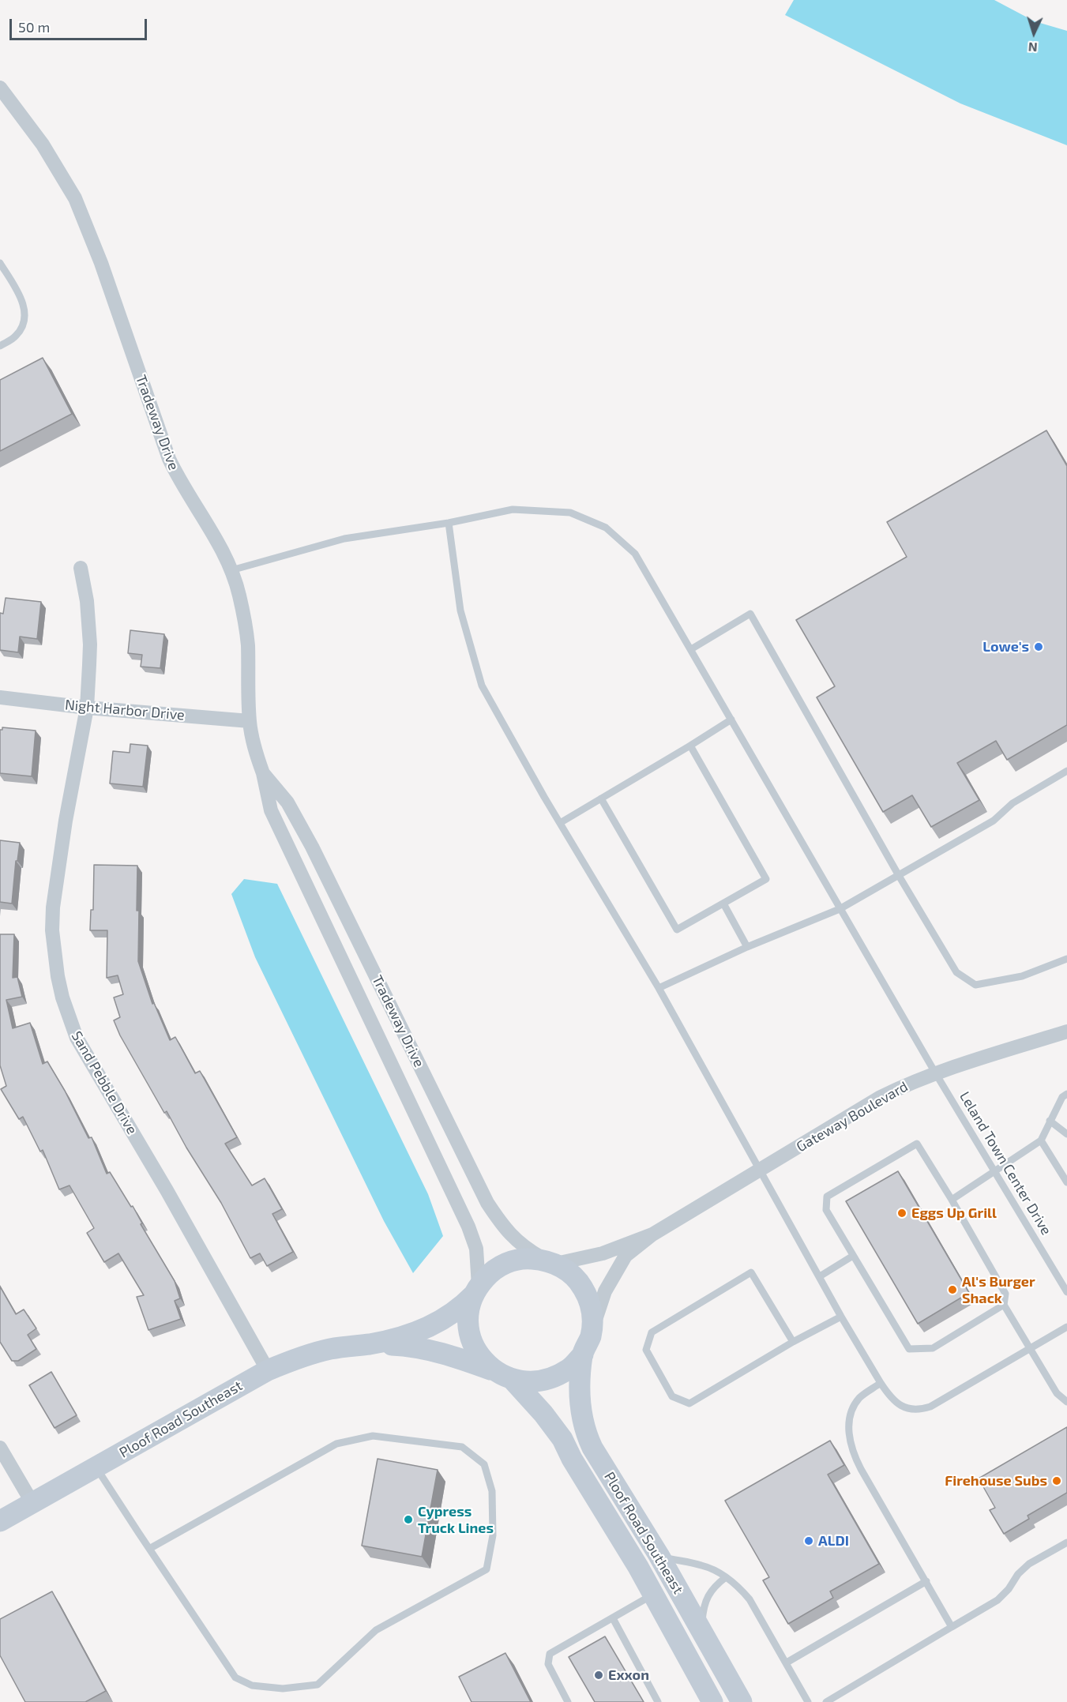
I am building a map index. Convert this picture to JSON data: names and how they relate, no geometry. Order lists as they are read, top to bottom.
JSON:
{
  "streets": {
    "street": [
      "Tradeway Drive",
      "Night Harbor Drive",
      "Sand Pebble Drive",
      "Gateway Boulevard",
      "Ploof Road Southeast"
    ],
    "lane": ["Leland Town Center Drive"]
  },
  "crossings": [
    ["Tradeway Drive", "Night Harbor Drive"],
    ["Tradeway Drive", "Leland Town Center Drive"],
    ["Tradeway Drive", "Ploof Road Southeast"],
    ["Night Harbor Drive", "Sand Pebble Drive"],
    ["Sand Pebble Drive", "Ploof Road Southeast"],
    ["Gateway Boulevard", "Leland Town Center Drive"]
  ],
  "places": [
    "Lowe's",
    "Eggs Up Grill",
    "Al's Burger Shack",
    "Firehouse Subs",
    "Cypress Truck Lines",
    "ALDI",
    "Exxon"
  ],
  "scale_bar": "50 m",
  "north": "bottom"
}
